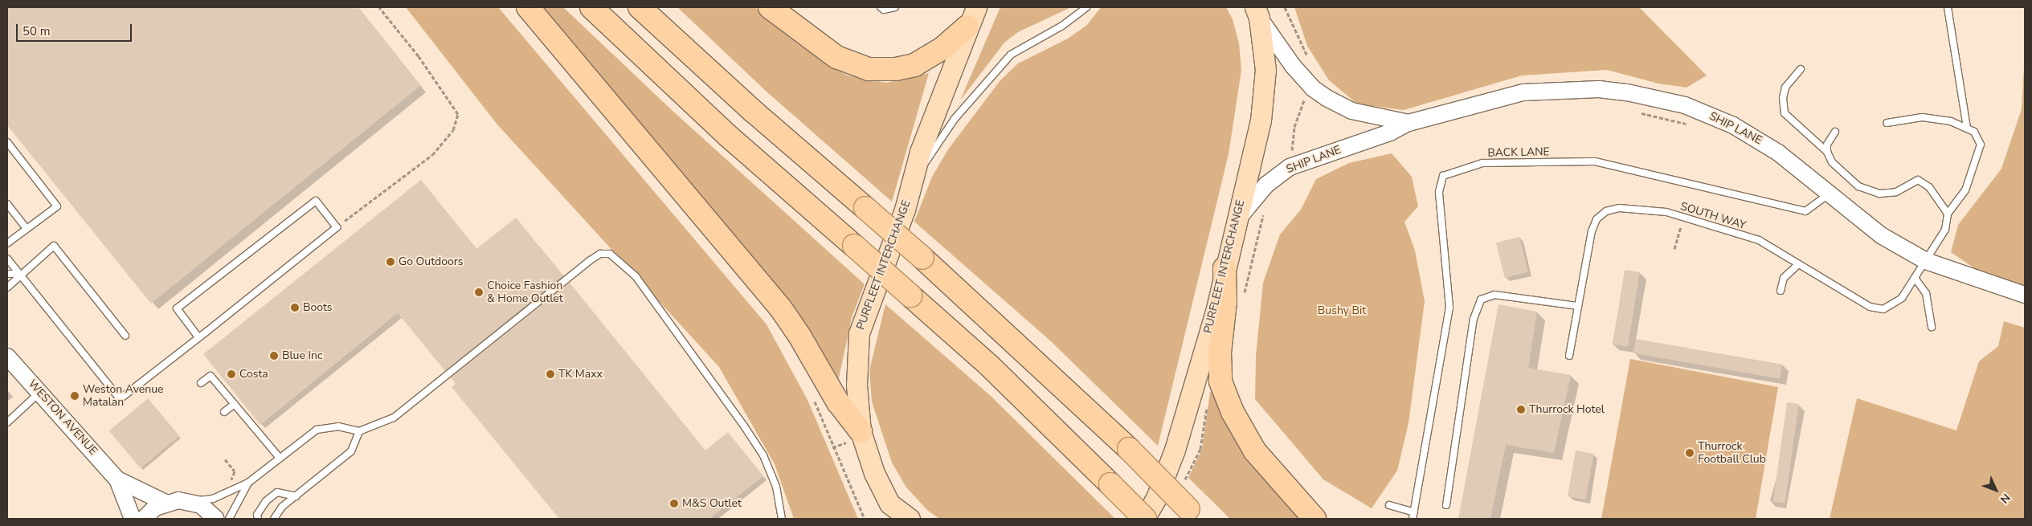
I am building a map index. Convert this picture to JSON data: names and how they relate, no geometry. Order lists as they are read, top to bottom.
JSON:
{
  "streets": {
    "main road": ["PURFLEET INTERCHANGE"],
    "street": ["SHIP LANE", "WESTON AVENUE"],
    "lane": ["BACK LANE", "SOUTH WAY"]
  },
  "crossings": [
    ["SHIP LANE", "BACK LANE"],
    ["SHIP LANE", "SOUTH WAY"],
    ["SHIP LANE", "PURFLEET INTERCHANGE"]
  ],
  "parks": ["Bushy Bit"],
  "places": [
    "Go Outdoors",
    "Choice Fashion & Home Outlet",
    "Boots",
    "Blue Inc",
    "Costa",
    "TK Maxx",
    "Weston Avenue Matalan",
    "Thurrock Hotel",
    "Thurrock Football Club",
    "M&S Outlet"
  ],
  "scale_bar": "50 m",
  "north": "bottom right"
}
